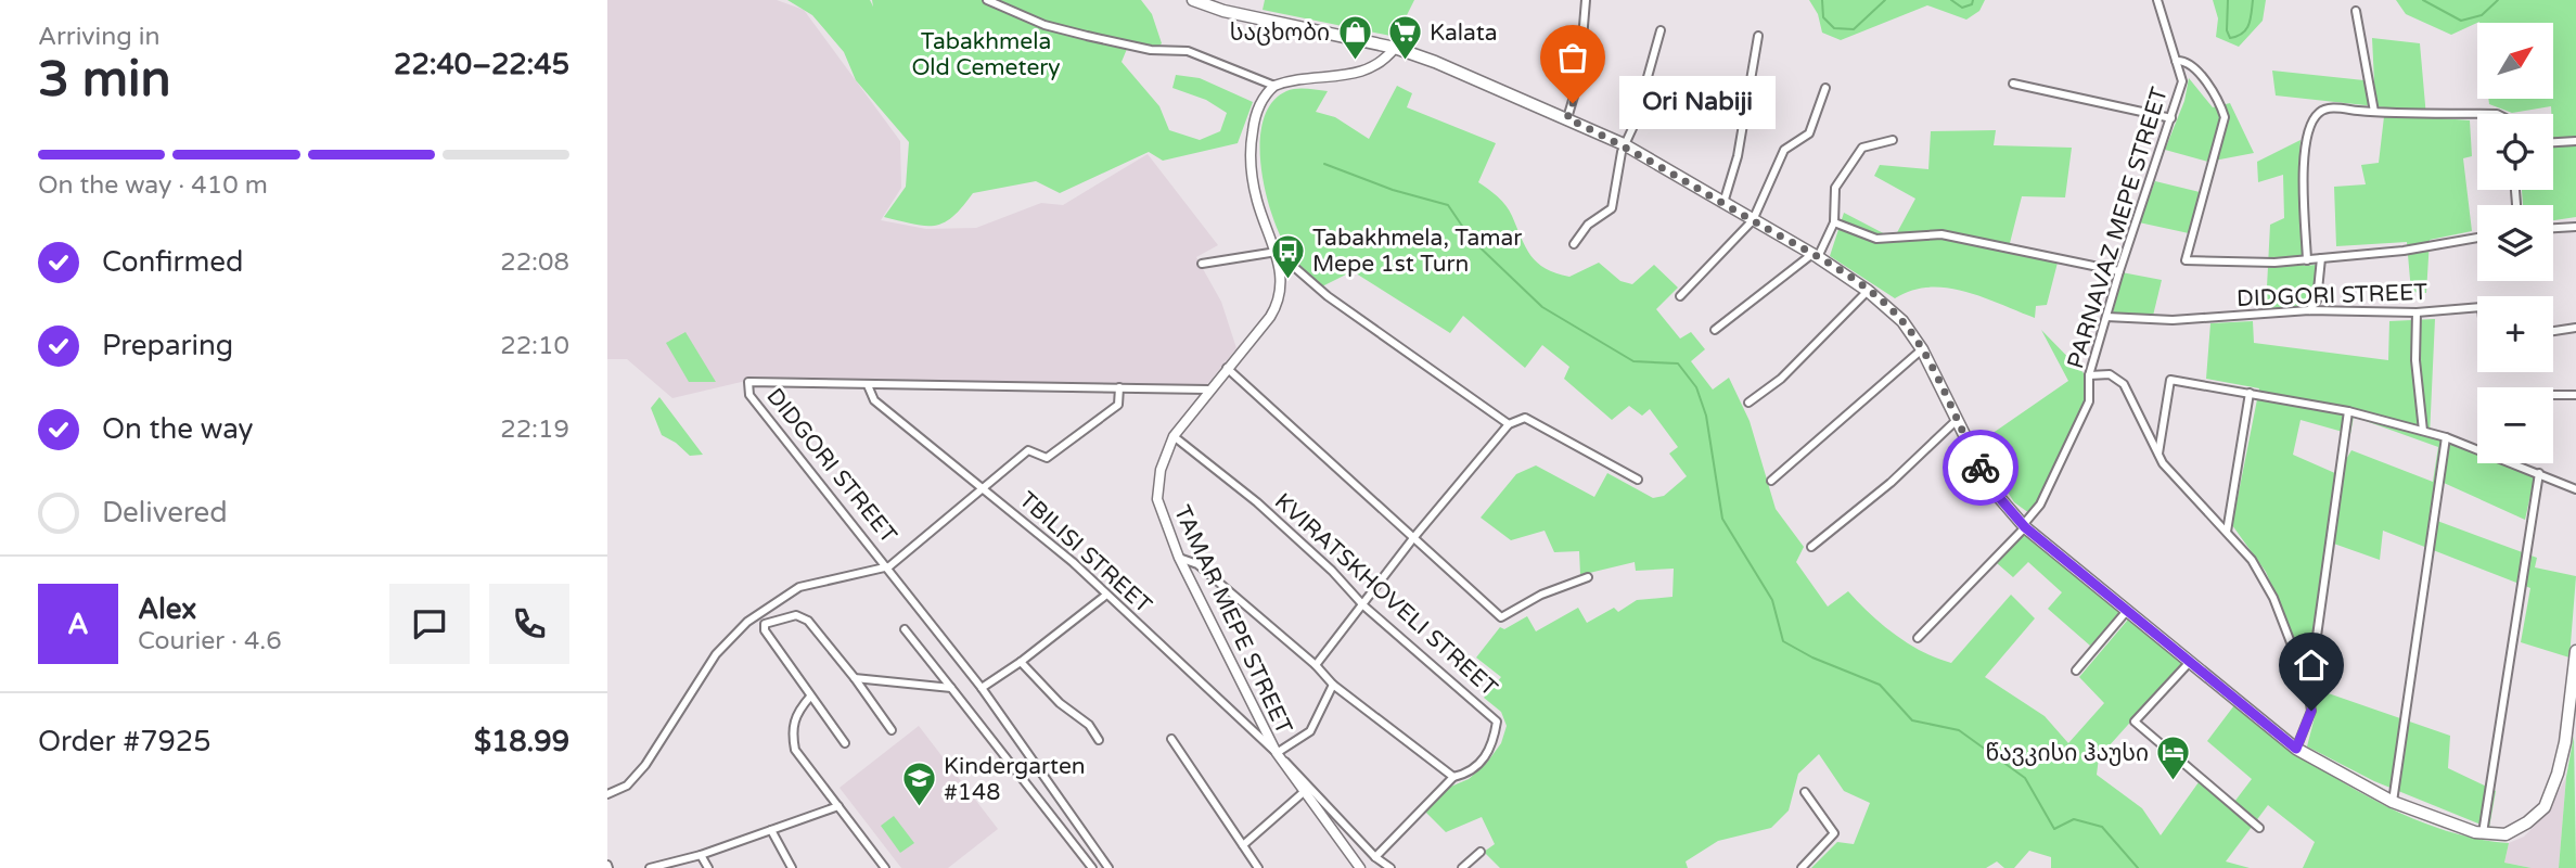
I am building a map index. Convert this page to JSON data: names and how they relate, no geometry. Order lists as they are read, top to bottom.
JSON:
{
  "streets": {
    "street": [
      "PARNAVAZ MEPE STREET",
      "DIDGORI STREET",
      "TBILISI STREET",
      "KVIRATSKHOVELI STREET",
      "TAMAR MEPE STREET"
    ]
  },
  "crossings": [
    ["PARNAVAZ MEPE STREET", "DIDGORI STREET"],
    ["DIDGORI STREET", "TBILISI STREET"],
    ["DIDGORI STREET", "TAMAR MEPE STREET"],
    ["TBILISI STREET", "KVIRATSKHOVELI STREET"],
    ["TBILISI STREET", "TAMAR MEPE STREET"],
    ["KVIRATSKHOVELI STREET", "TAMAR MEPE STREET"]
  ],
  "parks": ["Tabakhmela Old Cemetery"],
  "places": {
    "shop": ["საცხობი"],
    "supermarket": ["Kalata"],
    "other": ["Ori Nabiji"],
    "bus stop": ["Tabakhmela, Tamar Mepe 1st Turn"],
    "hotel": ["წავკისი ჰაუსი"],
    "school or university": ["Kindergarten #148"]
  },
  "north": "top right",
  "page": {
    "heading": ["3 min", "Arriving in", "22:40–22:45"],
    "panel": [
      "Alex",
      "Courier · 4.6",
      "Order #7925",
      "$18.99"
    ],
    "map_buttons": ["+", "−"],
    "bubble": "Ori Nabiji",
    "bar": "On the way · 410 m",
    "list": [
      ["Confirmed", "22:08"],
      ["Preparing", "22:10"],
      ["On the way", "22:19"],
      "Delivered"
    ],
    "round": "A"
  }
}
